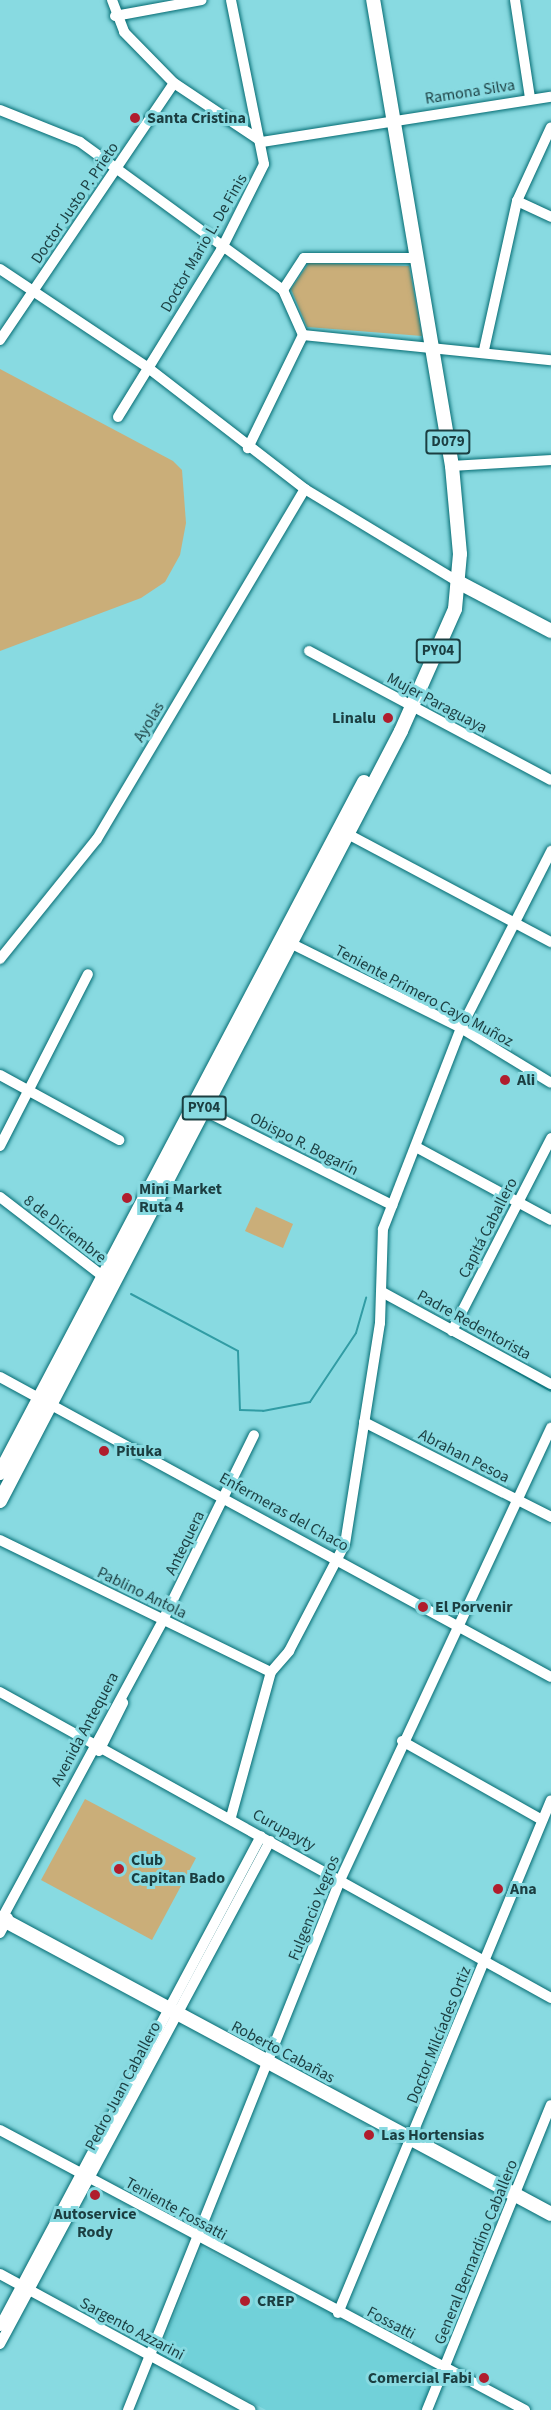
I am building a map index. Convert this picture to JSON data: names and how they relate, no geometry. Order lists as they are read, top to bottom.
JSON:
{
  "streets": {
    "main road": ["D079", "PY04", "Roberto Cabañas"],
    "street": [
      "Ramona Silva",
      "Doctor Justo P. Prieto",
      "Doctor Mario L. De Finis",
      "Mujer Paraguaya",
      "Ayolas",
      "Teniente Primero Cayo Muñoz",
      "Obispo R. Bogarín",
      "Capitá Caballero",
      "8 de Diciembre",
      "Padre Redentorista",
      "Abrahan Pesoa",
      "Enfermeras del Chaco",
      "Antequera",
      "Pablino Antola",
      "Avenida Antequera",
      "Curupayty",
      "Fulgencio Yegros",
      "Doctor Milcíades Ortiz",
      "Pedro Juan Caballero",
      "Teniente Fossatti",
      "General Bernardino Caballero",
      "Fossatti",
      "Sargento Azzarini"
    ]
  },
  "crossings": [
    ["Ramona Silva", "Doctor Mario L. De Finis"],
    ["Ramona Silva", "D079"],
    ["D079", "PY04"],
    ["PY04", "Mujer Paraguaya"],
    ["PY04", "Teniente Primero Cayo Muñoz"],
    ["PY04", "Obispo R. Bogarín"],
    ["PY04", "8 de Diciembre"],
    ["PY04", "Enfermeras del Chaco"],
    ["Capitá Caballero", "Padre Redentorista"],
    ["Abrahan Pesoa", "Fulgencio Yegros"],
    ["Enfermeras del Chaco", "Antequera"],
    ["Enfermeras del Chaco", "Fulgencio Yegros"],
    ["Antequera", "Pablino Antola"],
    ["Antequera", "Avenida Antequera"],
    ["Avenida Antequera", "Curupayty"],
    ["Avenida Antequera", "Roberto Cabañas"],
    ["Curupayty", "Fulgencio Yegros"],
    ["Curupayty", "Doctor Milcíades Ortiz"],
    ["Curupayty", "Pedro Juan Caballero"],
    ["Fulgencio Yegros", "Roberto Cabañas"],
    ["Fulgencio Yegros", "Teniente Fossatti"],
    ["Fulgencio Yegros", "Sargento Azzarini"],
    ["Doctor Milcíades Ortiz", "Roberto Cabañas"],
    ["Doctor Milcíades Ortiz", "Teniente Fossatti"],
    ["Doctor Milcíades Ortiz", "Fossatti"],
    ["Roberto Cabañas", "Pedro Juan Caballero"],
    ["Roberto Cabañas", "General Bernardino Caballero"],
    ["Pedro Juan Caballero", "Teniente Fossatti"],
    ["Pedro Juan Caballero", "Sargento Azzarini"],
    ["Teniente Fossatti", "Fossatti"],
    ["General Bernardino Caballero", "Fossatti"]
  ],
  "places": [
    "Santa Cristina",
    "Linalu",
    "Ali",
    "Mini Market Ruta 4",
    "Pituka",
    "El Porvenir",
    "Club Capitan Bado",
    "Ana",
    "Las Hortensias",
    "Autoservice Rody",
    "CREP",
    "Comercial Fabi"
  ]
}
